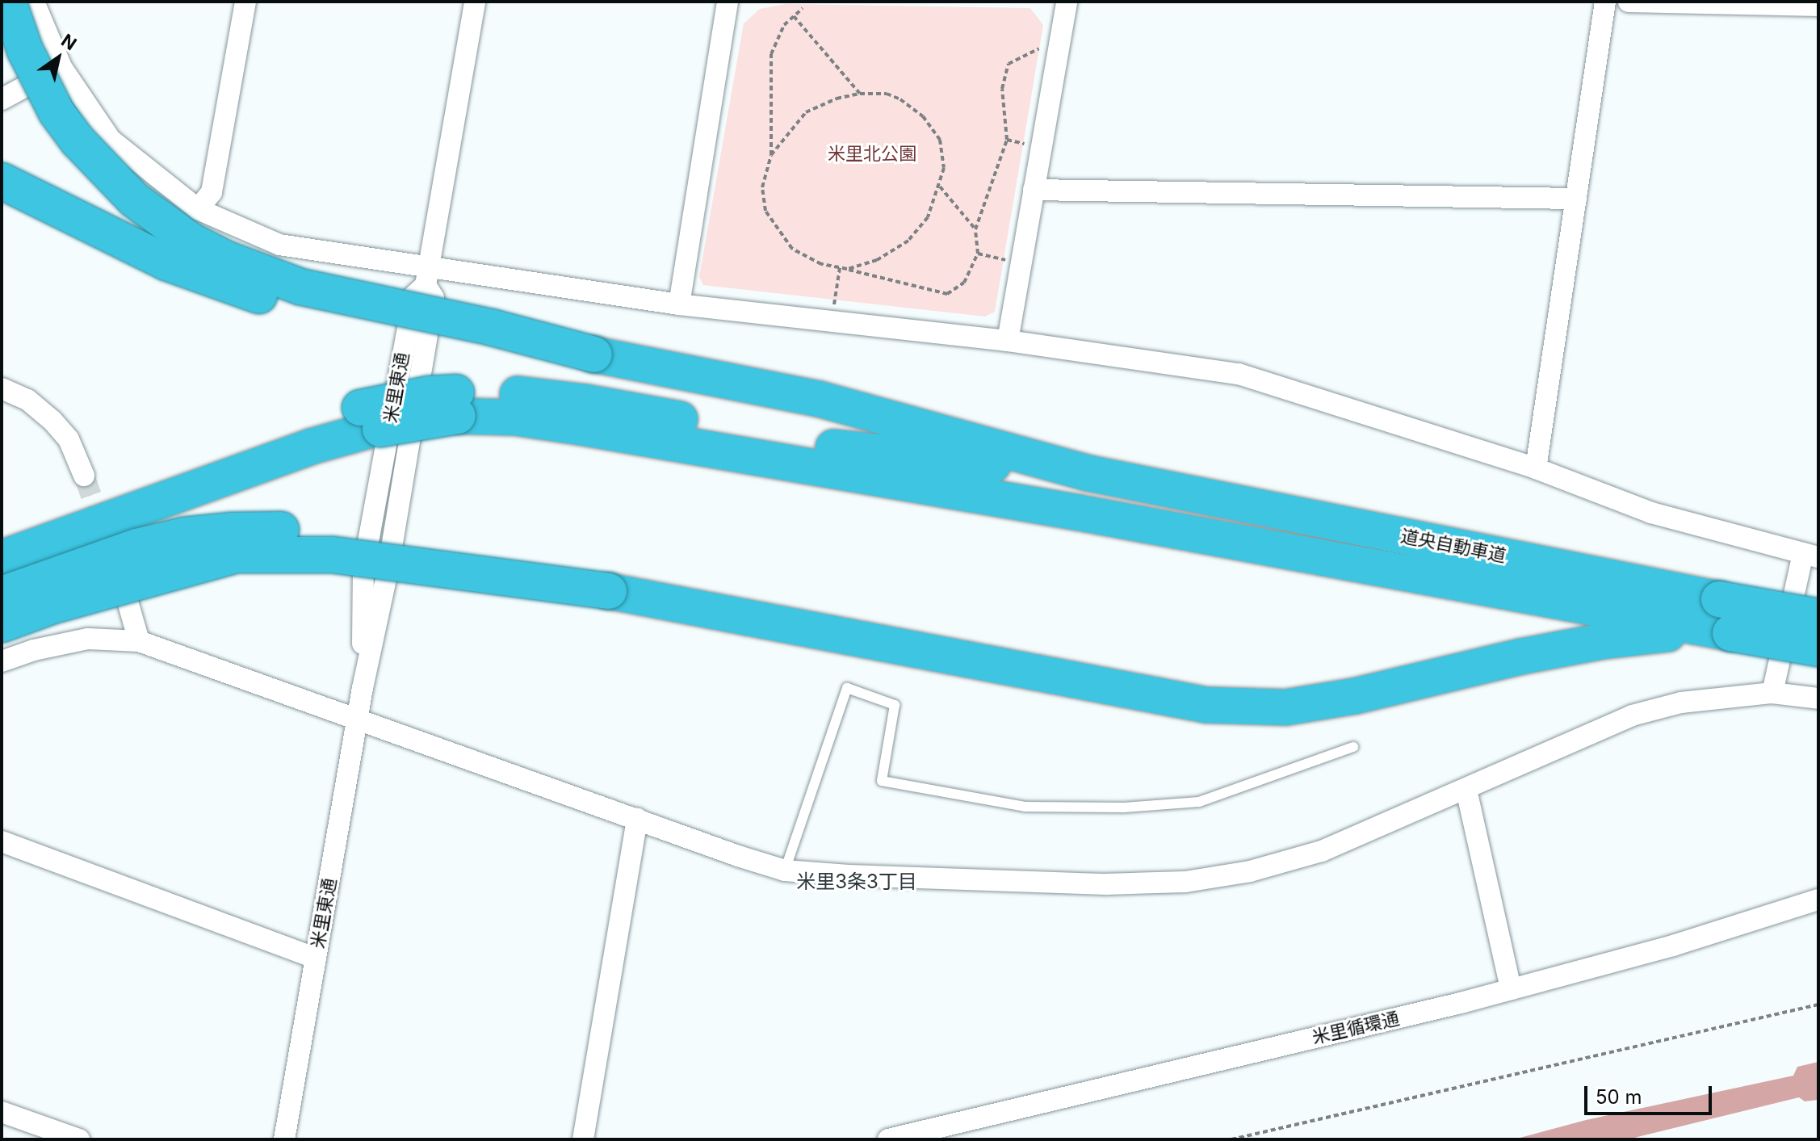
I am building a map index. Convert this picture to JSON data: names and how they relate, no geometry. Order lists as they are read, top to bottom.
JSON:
{
  "streets": {
    "highway": ["道央自動車道"],
    "street": ["米里東通", "米里循環通"]
  },
  "districts": ["米里3条3丁目"],
  "parks": ["米里北公園"],
  "scale_bar": "50 m",
  "north": "top right"
}
